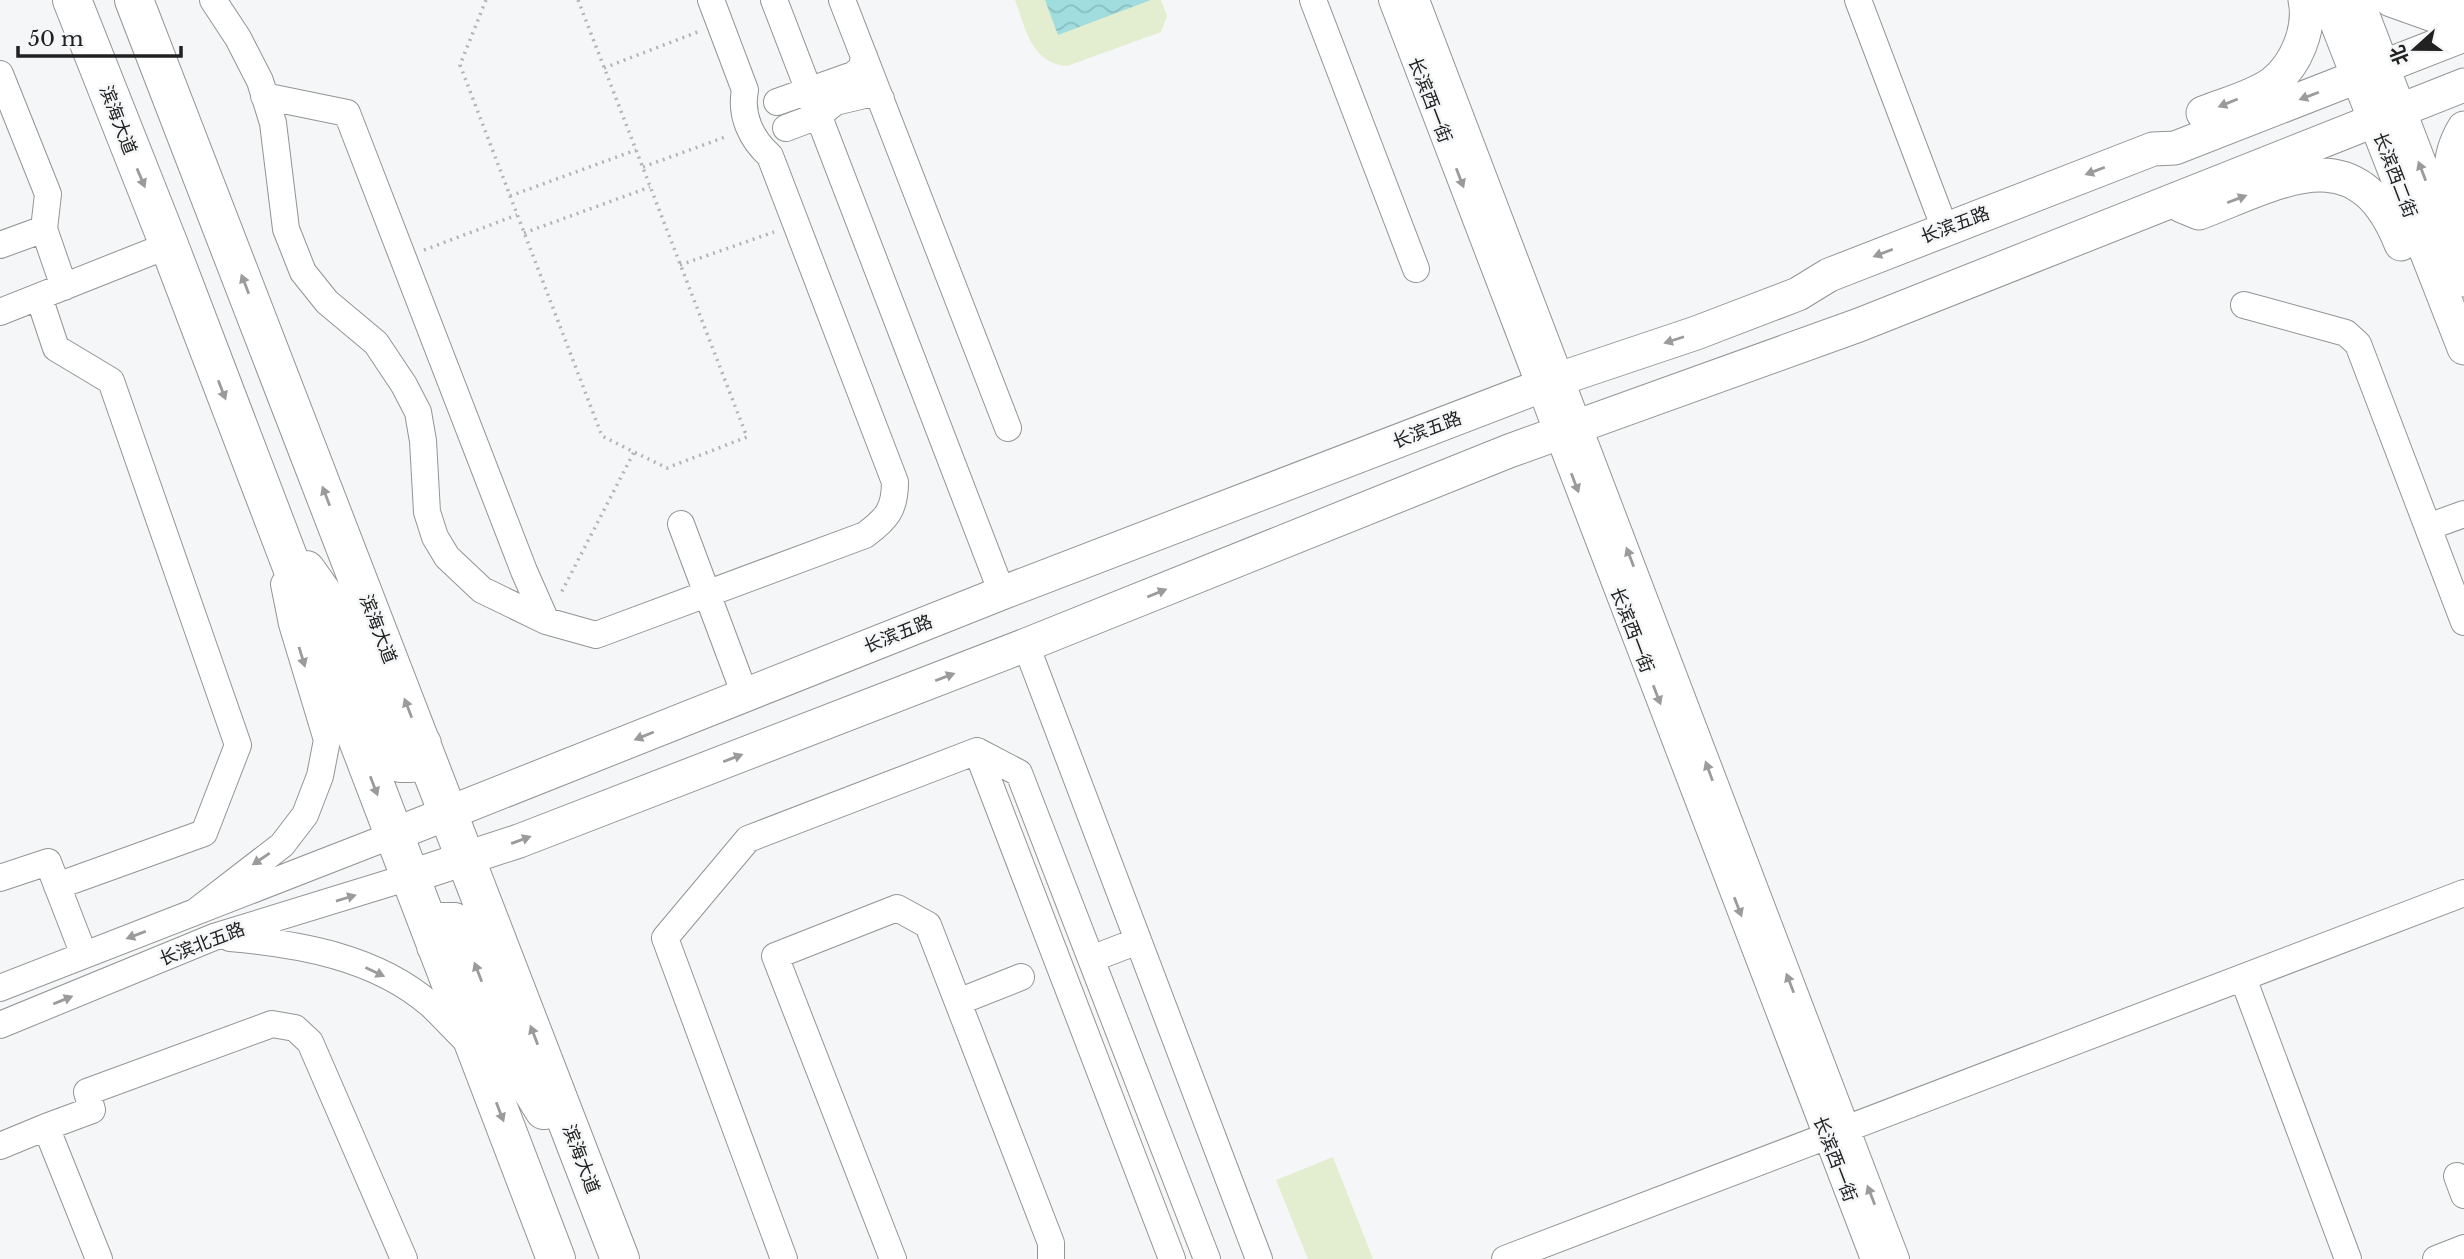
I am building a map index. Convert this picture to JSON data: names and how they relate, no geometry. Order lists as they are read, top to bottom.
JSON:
{
  "streets": {
    "highway": ["滨海大道"],
    "main road": ["长滨西二街", "长滨五路"],
    "street": ["长滨西一街", "长滨北五路"]
  },
  "crossings": [
    ["长滨西一街", "长滨五路"],
    ["滨海大道", "长滨五路"],
    ["滨海大道", "长滨北五路"],
    ["长滨西二街", "长滨五路"],
    ["长滨五路", "长滨北五路"]
  ],
  "scale_bar": "50 m",
  "north": "left"
}
